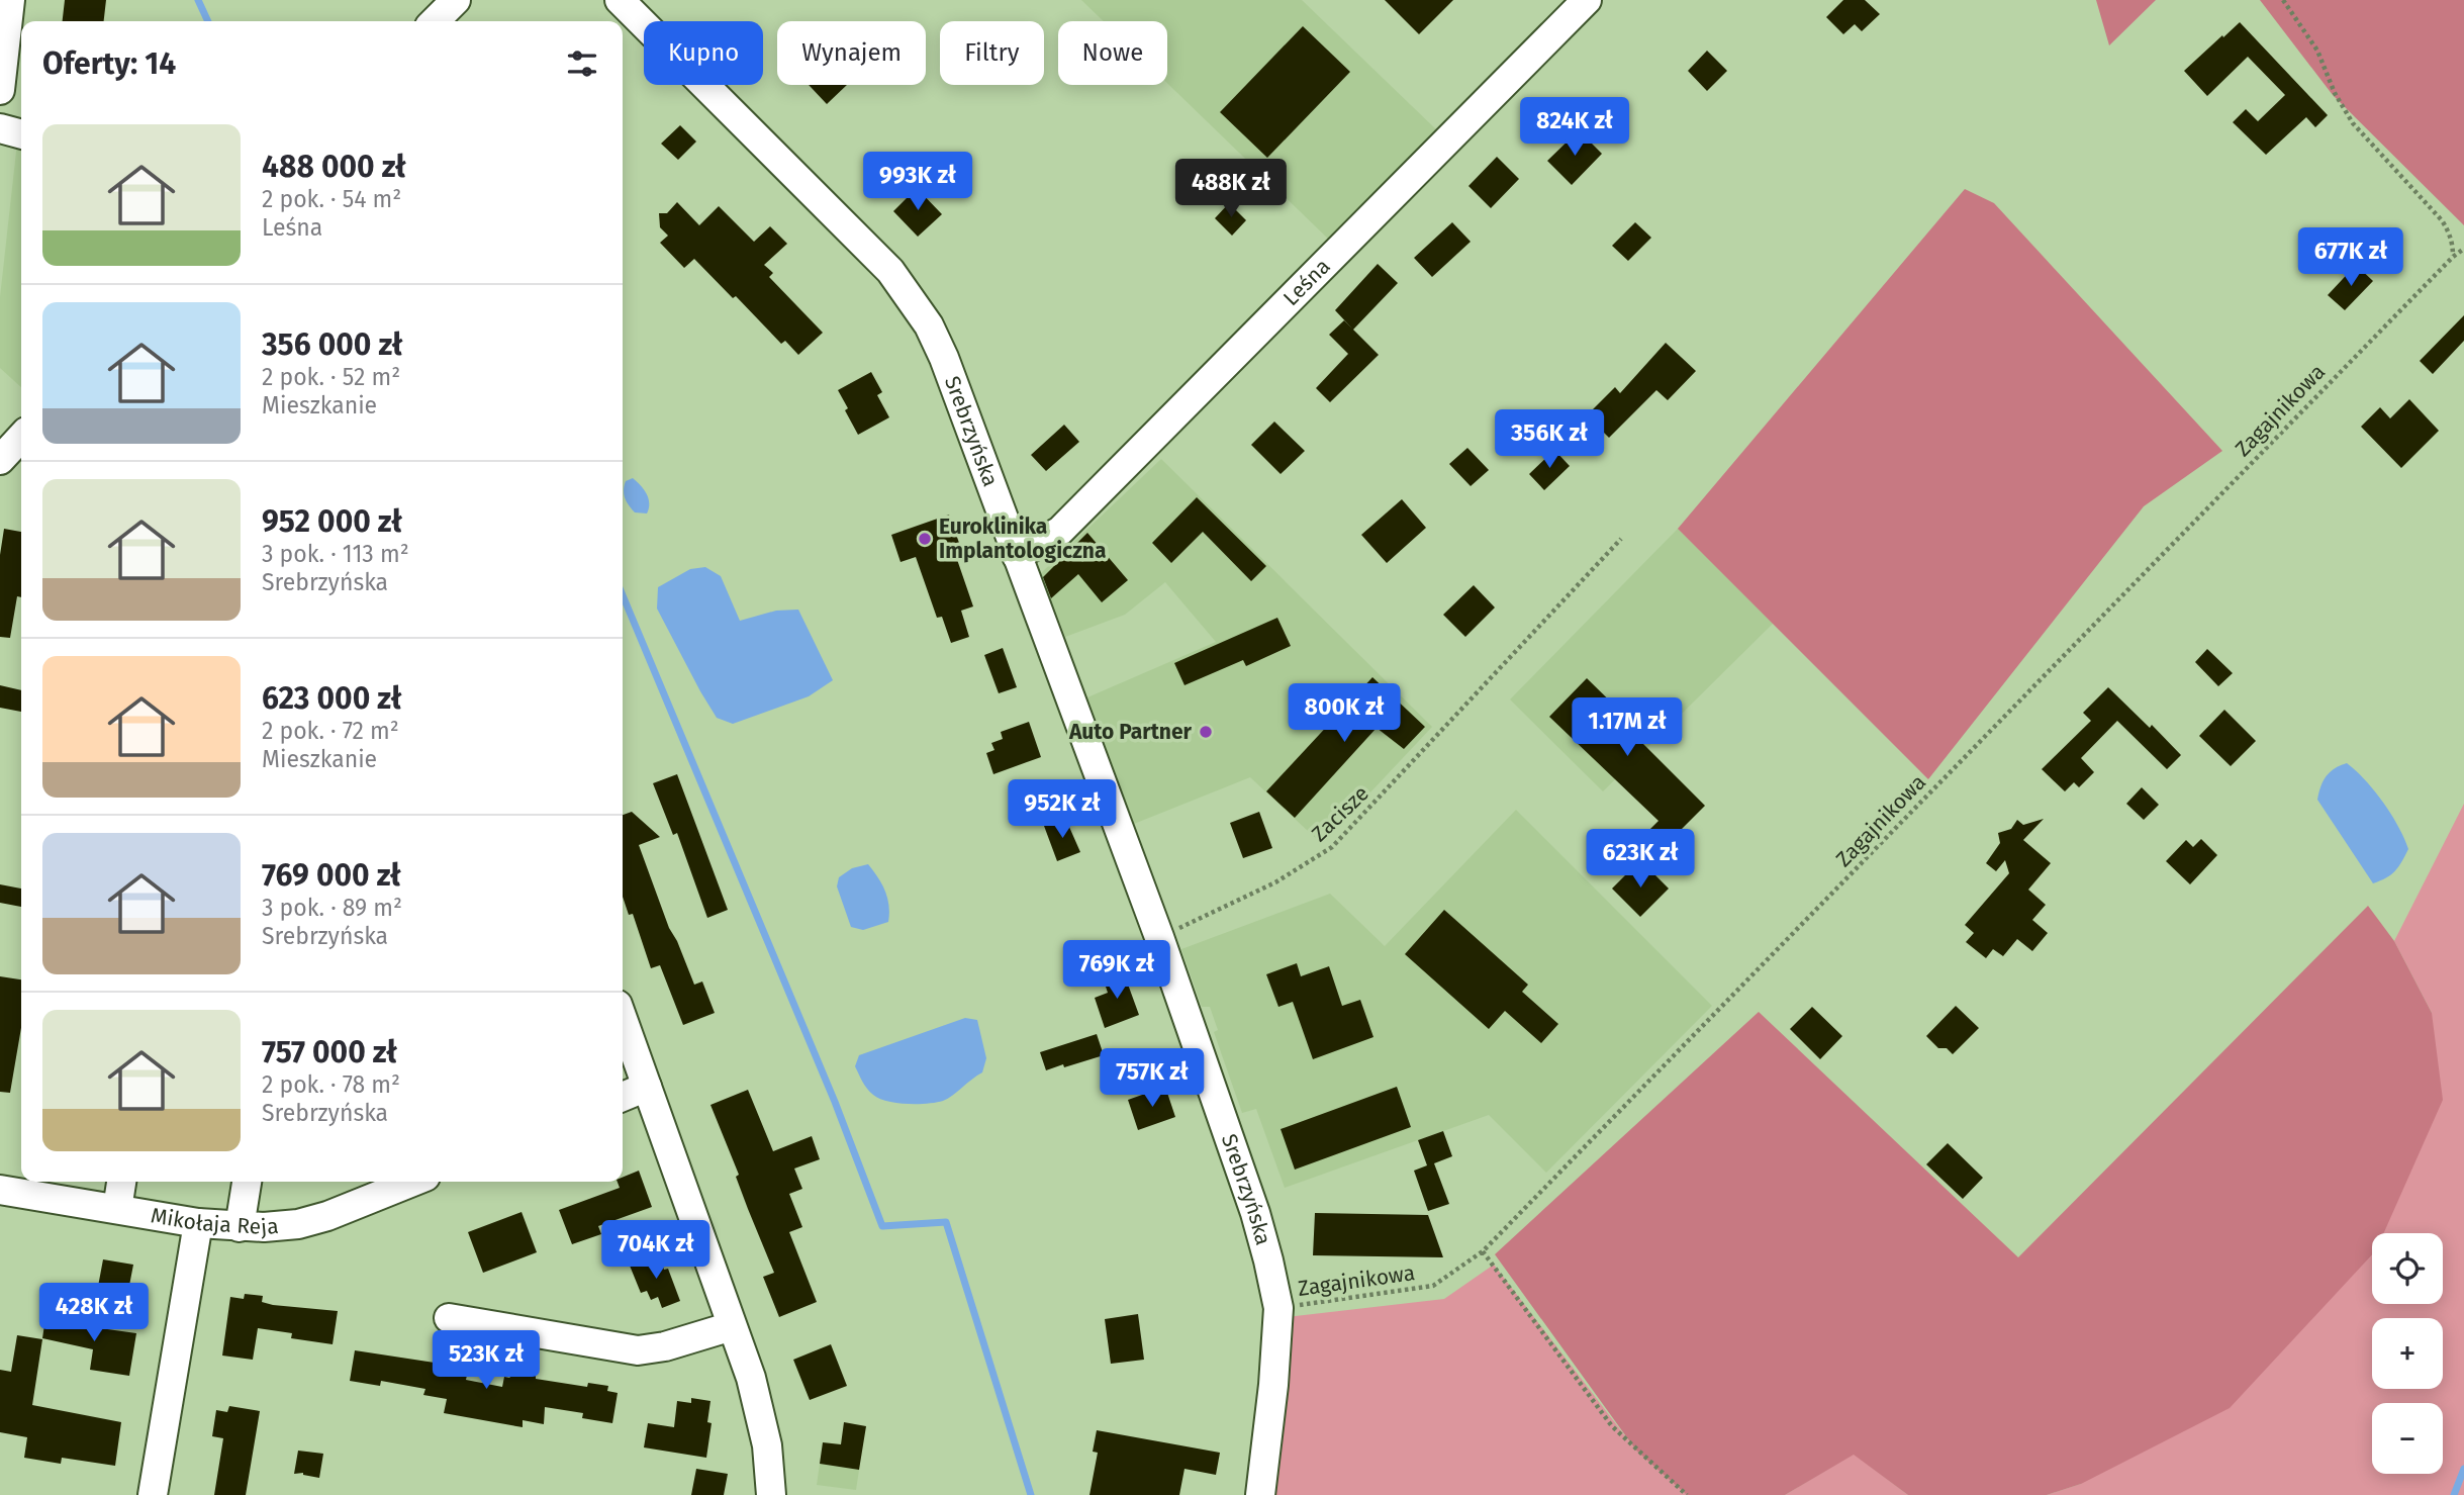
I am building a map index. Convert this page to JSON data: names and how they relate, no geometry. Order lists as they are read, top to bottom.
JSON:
{
  "streets": {
    "street": ["Leśna", "Srebrzyńska", "Mikołaja Reja"],
    "path": ["Zagajnikowa", "Zacisze"]
  },
  "crossings": [
    ["Leśna", "Srebrzyńska"],
    ["Zagajnikowa", "Srebrzyńska"],
    ["Srebrzyńska", "Zacisze"]
  ],
  "places": ["Euroklinika Implantologiczna", "Auto Partner"],
  "page": {
    "chip": [
      "Kupno",
      "Wynajem",
      "Filtry",
      "Nowe"
    ],
    "heading": "Oferty: 14",
    "price": [
      "824K zł",
      "993K zł",
      "488K zł",
      "677K zł",
      "356K zł",
      "800K zł",
      "1.17M zł",
      "952K zł",
      "623K zł",
      "769K zł",
      "757K zł",
      "704K zł",
      "428K zł",
      "523K zł"
    ],
    "list": [
      {
        "name": "488 000 zł",
        "note": "2 pok. · 54 m² · Leśna"
      },
      {
        "name": "356 000 zł",
        "note": "2 pok. · 52 m² · Mieszkanie"
      },
      {
        "name": "952 000 zł",
        "note": "3 pok. · 113 m² · Srebrzyńska"
      },
      {
        "name": "623 000 zł",
        "note": "2 pok. · 72 m² · Mieszkanie"
      },
      {
        "name": "769 000 zł",
        "note": "3 pok. · 89 m² · Srebrzyńska"
      },
      {
        "name": "757 000 zł",
        "note": "2 pok. · 78 m² · Srebrzyńska"
      }
    ],
    "map_buttons": ["+", "−"]
  }
}
